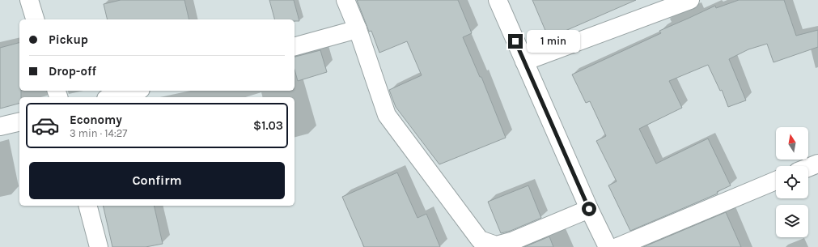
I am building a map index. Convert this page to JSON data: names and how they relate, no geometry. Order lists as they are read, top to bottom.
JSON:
{
  "north": "top",
  "page": {
    "banner": ["Pickup", "Drop-off"],
    "bubble": "1 min",
    "list": [
      {
        "name": "Economy",
        "note": "3 min · 14:27",
        "value": "$1.03"
      }
    ],
    "buttons": "Confirm"
  }
}
